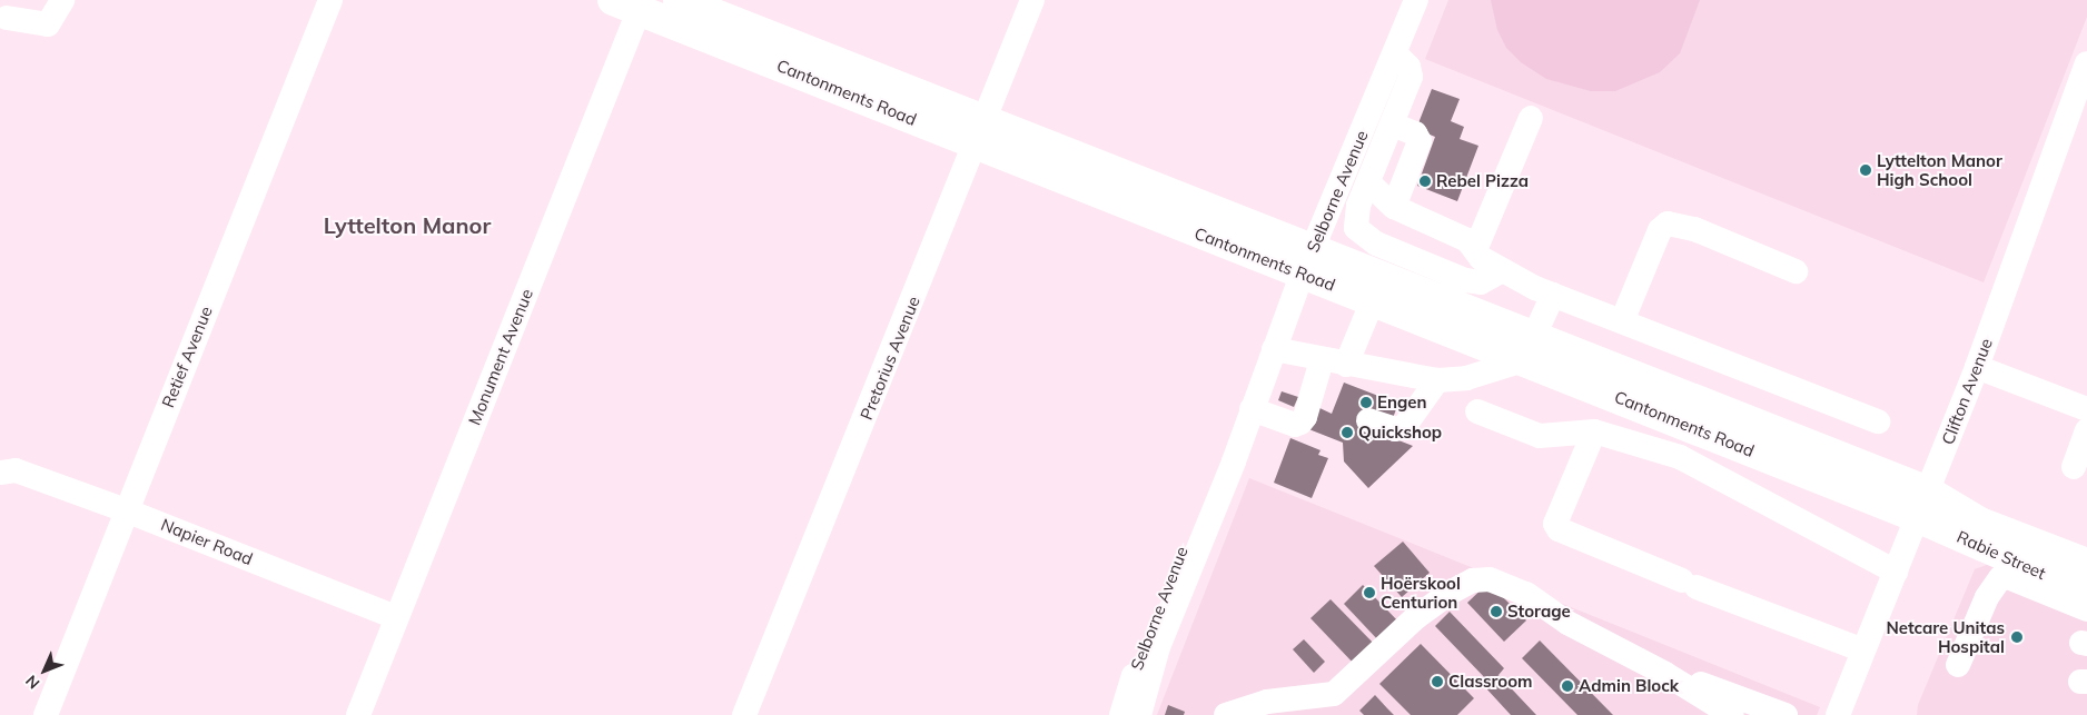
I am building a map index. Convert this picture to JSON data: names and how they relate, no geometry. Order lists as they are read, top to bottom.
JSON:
{
  "streets": {
    "main road": ["Cantonments Road", "Rabie Street"],
    "street": [
      "Selborne Avenue",
      "Retief Avenue",
      "Monument Avenue",
      "Pretorius Avenue",
      "Clifton Avenue",
      "Napier Road"
    ]
  },
  "crossings": [
    ["Cantonments Road", "Selborne Avenue"],
    ["Cantonments Road", "Monument Avenue"],
    ["Cantonments Road", "Pretorius Avenue"],
    ["Cantonments Road", "Clifton Avenue"],
    ["Cantonments Road", "Rabie Street"],
    ["Retief Avenue", "Napier Road"],
    ["Monument Avenue", "Napier Road"],
    ["Clifton Avenue", "Rabie Street"]
  ],
  "districts": ["Lyttelton Manor"],
  "places": [
    "Lyttelton Manor High School",
    "Rebel Pizza",
    "Engen",
    "Quickshop",
    "Hoërskool Centurion",
    "Storage",
    "Netcare Unitas Hospital",
    "Classroom",
    "Admin Block"
  ],
  "north": "bottom left"
}
